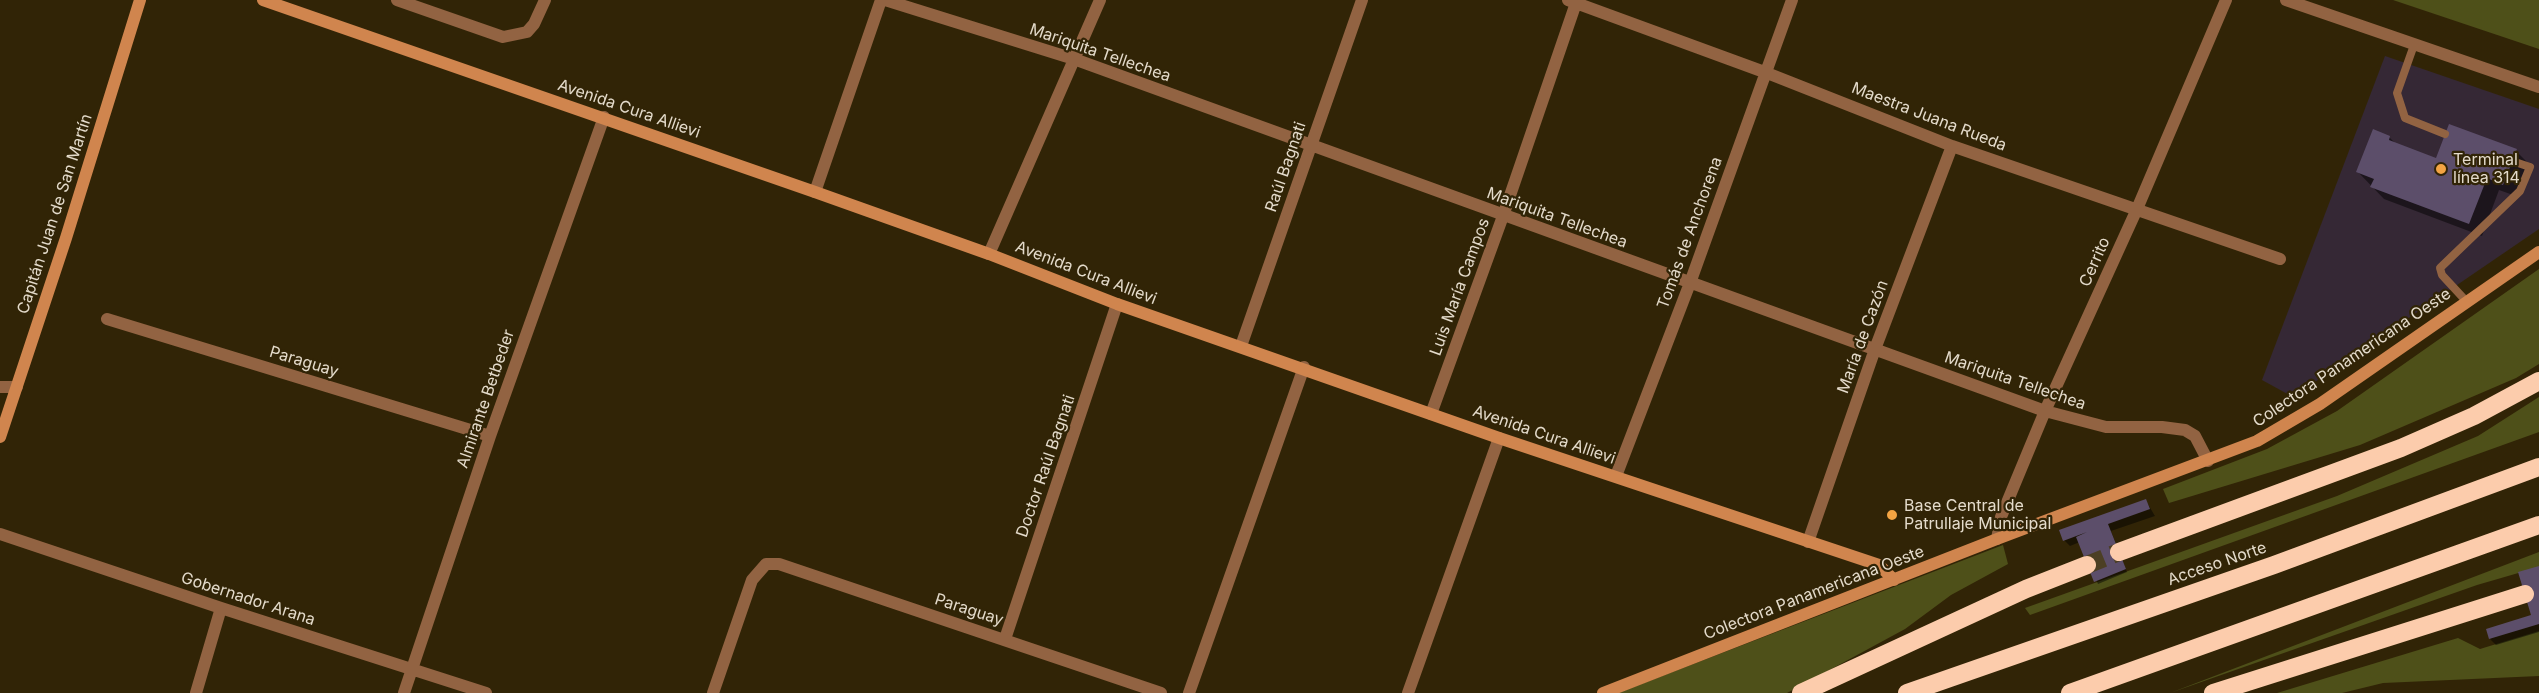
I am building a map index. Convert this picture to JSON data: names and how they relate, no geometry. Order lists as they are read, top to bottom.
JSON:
{
  "streets": {
    "highway": ["Acceso Norte"],
    "street": [
      "Mariquita Tellechea",
      "Avenida Cura Allievi",
      "Maestra Juana Rueda",
      "Raúl Bagnati",
      "Capitán Juan de San Martín",
      "Tomás de Anchorena",
      "Cerrito",
      "Luis María Campos",
      "María de Cazón",
      "Colectora Panamericana Oeste",
      "Paraguay",
      "Almirante Betbeder",
      "Doctor Raúl Bagnati",
      "Gobernador Arana"
    ]
  },
  "crossings": [
    ["Mariquita Tellechea", "Raúl Bagnati"],
    ["Mariquita Tellechea", "Tomás de Anchorena"],
    ["Mariquita Tellechea", "Cerrito"],
    ["Mariquita Tellechea", "Luis María Campos"],
    ["Mariquita Tellechea", "María de Cazón"],
    ["Mariquita Tellechea", "Colectora Panamericana Oeste"],
    ["Avenida Cura Allievi", "Raúl Bagnati"],
    ["Avenida Cura Allievi", "Tomás de Anchorena"],
    ["Avenida Cura Allievi", "Luis María Campos"],
    ["Avenida Cura Allievi", "María de Cazón"],
    ["Avenida Cura Allievi", "Colectora Panamericana Oeste"],
    ["Avenida Cura Allievi", "Almirante Betbeder"],
    ["Avenida Cura Allievi", "Doctor Raúl Bagnati"],
    ["Maestra Juana Rueda", "Tomás de Anchorena"],
    ["Maestra Juana Rueda", "Cerrito"],
    ["Maestra Juana Rueda", "Luis María Campos"],
    ["Maestra Juana Rueda", "María de Cazón"],
    ["Cerrito", "Colectora Panamericana Oeste"],
    ["Paraguay", "Almirante Betbeder"],
    ["Paraguay", "Doctor Raúl Bagnati"],
    ["Almirante Betbeder", "Gobernador Arana"]
  ],
  "places": ["Terminal línea 314", "Base Central de Patrullaje Municipal"]
}
